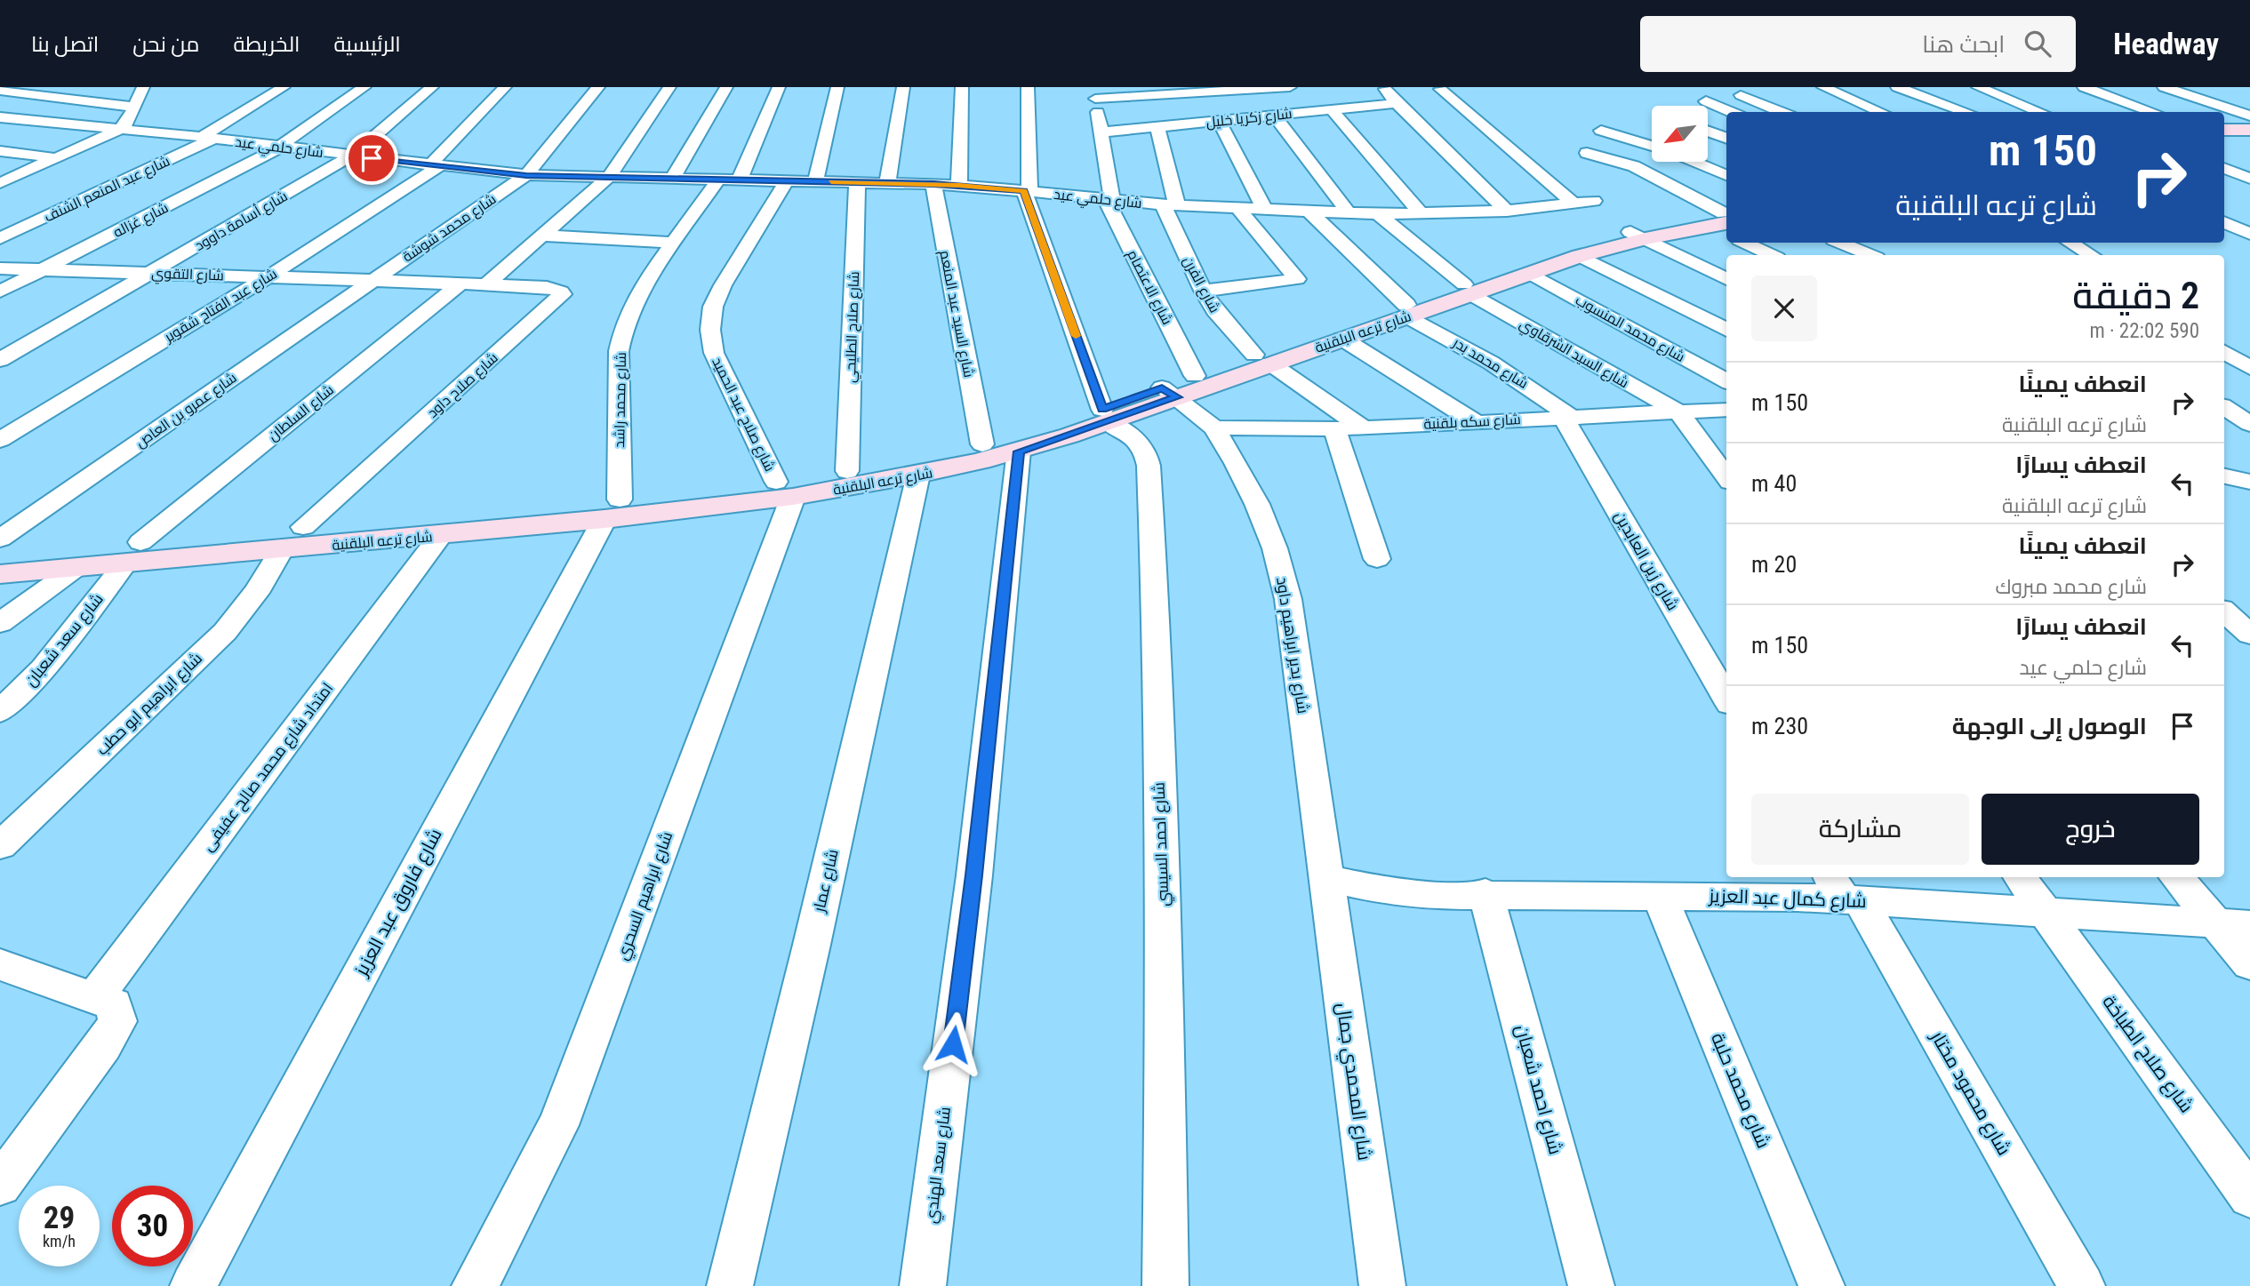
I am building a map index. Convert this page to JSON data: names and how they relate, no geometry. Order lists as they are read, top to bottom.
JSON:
{
  "streets": {
    "street": [
      "شارع زكريا خليل",
      "شارع حلمي عيد",
      "شارع عبد المنعم الشنف",
      "شارع غزاله",
      "شارع أسامة داوود",
      "شارع محمد شوشة",
      "شارع التقوي",
      "شارع الفرن",
      "شارع الاعتصام",
      "شارع عبد الفتاح شقوير",
      "شارع السيد عبد المنعم",
      "شارع صلاح الطليحي",
      "شارع محمد المنسوب",
      "شارع ترعه البلقنية",
      "شارع السيد الشرقاوي",
      "شارع محمد بدر",
      "شارع صلاح داود",
      "شارع محمد راشد",
      "شارع عمرو بن العاص",
      "شارع السلطان",
      "شارع صلاح عبد الحميد",
      "شارع سكه بلقنية",
      "شارع زين العابدين",
      "شارع سعد شعبان",
      "شارع بدير ابراهيم داود",
      "شارع ابراهيم ابو حطب",
      "امتداد شارع محمد صالح عفيفى",
      "شارع احمد السيسي",
      "شارع عمار",
      "شارع ابراهيم السحري",
      "شارع كمال عبد العزيز",
      "شارع فاروق عبد العزيز",
      "شارع صلاح الطباخة",
      "شارع المحمدي جمال",
      "شارع احمد شعبان",
      "شارع محمد حلبة",
      "شارع محمود مختار",
      "شارع سعد الهندي"
    ]
  },
  "crossings": [
    ["شارع زكريا خليل", "شارع الفرن"],
    ["شارع زكريا خليل", "شارع الاعتصام"],
    ["شارع حلمي عيد", "شارع عبد المنعم الشنف"],
    ["شارع حلمي عيد", "شارع غزاله"],
    ["شارع حلمي عيد", "شارع أسامة داوود"],
    ["شارع حلمي عيد", "شارع محمد شوشة"],
    ["شارع حلمي عيد", "شارع الفرن"],
    ["شارع حلمي عيد", "شارع الاعتصام"],
    ["شارع حلمي عيد", "شارع عبد الفتاح شقوير"],
    ["شارع حلمي عيد", "شارع السيد عبد المنعم"],
    ["شارع حلمي عيد", "شارع صلاح الطليحي"],
    ["شارع حلمي عيد", "شارع السيد الشرقاوي"],
    ["شارع حلمي عيد", "شارع محمد بدر"],
    ["شارع حلمي عيد", "شارع محمد راشد"],
    ["شارع حلمي عيد", "شارع صلاح عبد الحميد"],
    ["شارع غزاله", "شارع التقوي"],
    ["شارع أسامة داوود", "شارع التقوي"],
    ["شارع محمد شوشة", "شارع التقوي"],
    ["شارع محمد شوشة", "شارع عمرو بن العاص"],
    ["شارع التقوي", "شارع عبد الفتاح شقوير"],
    ["شارع التقوي", "شارع صلاح داود"],
    ["شارع التقوي", "شارع عمرو بن العاص"],
    ["شارع التقوي", "شارع السلطان"],
    ["شارع الفرن", "شارع ترعه البلقنية"],
    ["شارع الفرن", "شارع سكه بلقنية"],
    ["شارع الاعتصام", "شارع ترعه البلقنية"],
    ["شارع السيد عبد المنعم", "شارع ترعه البلقنية"],
    ["شارع صلاح الطليحي", "شارع ترعه البلقنية"],
    ["شارع محمد المنسوب", "شارع ترعه البلقنية"],
    ["شارع ترعه البلقنية", "شارع السيد الشرقاوي"],
    ["شارع ترعه البلقنية", "شارع محمد بدر"],
    ["شارع ترعه البلقنية", "شارع صلاح داود"],
    ["شارع ترعه البلقنية", "شارع محمد راشد"],
    ["شارع ترعه البلقنية", "شارع السلطان"],
    ["شارع ترعه البلقنية", "شارع صلاح عبد الحميد"],
    ["شارع ترعه البلقنية", "شارع سعد شعبان"],
    ["شارع ترعه البلقنية", "شارع ابراهيم ابو حطب"],
    ["شارع ترعه البلقنية", "امتداد شارع محمد صالح عفيفى"],
    ["شارع ترعه البلقنية", "شارع احمد السيسي"],
    ["شارع ترعه البلقنية", "شارع عمار"],
    ["شارع ترعه البلقنية", "شارع ابراهيم السحري"],
    ["شارع ترعه البلقنية", "شارع فاروق عبد العزيز"],
    ["شارع ترعه البلقنية", "شارع سعد الهندي"],
    ["شارع السيد الشرقاوي", "شارع سكه بلقنية"],
    ["شارع محمد بدر", "شارع سكه بلقنية"],
    ["شارع محمد بدر", "شارع زين العابدين"],
    ["شارع محمد راشد", "شارع فاروق عبد العزيز"],
    ["شارع السلطان", "شارع سعد شعبان"],
    ["شارع صلاح عبد الحميد", "شارع ابراهيم السحري"],
    ["شارع سكه بلقنية", "شارع زين العابدين"],
    ["شارع سكه بلقنية", "شارع بدير ابراهيم داود"],
    ["شارع بدير ابراهيم داود", "شارع كمال عبد العزيز"],
    ["شارع بدير ابراهيم داود", "شارع المحمدي جمال"],
    ["شارع كمال عبد العزيز", "شارع صلاح الطباخة"],
    ["شارع كمال عبد العزيز", "شارع المحمدي جمال"],
    ["شارع كمال عبد العزيز", "شارع احمد شعبان"],
    ["شارع كمال عبد العزيز", "شارع محمد حلبة"],
    ["شارع كمال عبد العزيز", "شارع محمود مختار"]
  ],
  "north": "bottom left",
  "page": {
    "header": "Headway",
    "search": "ابحث هنا",
    "nav": [
      "الرئيسية",
      "الخريطة",
      "من نحن",
      "اتصل بنا"
    ],
    "turn": ["150 m", "شارع ترعه البلقنية"],
    "heading": ["2 دقيقة", "590 m · 22:02"],
    "list": [
      {
        "name": "انعطف يمينًا",
        "note": "شارع ترعه البلقنية",
        "value": "150 m"
      },
      {
        "name": "انعطف يسارًا",
        "note": "شارع ترعه البلقنية",
        "value": "40 m"
      },
      {
        "name": "انعطف يمينًا",
        "note": "شارع محمد مبروك",
        "value": "20 m"
      },
      {
        "name": "انعطف يسارًا",
        "note": "شارع حلمي عيد",
        "value": "150 m"
      },
      {
        "name": "الوصول إلى الوجهة",
        "value": "230 m"
      }
    ],
    "buttons": ["خروج", "مشاركة"],
    "speed": "29 km/h",
    "limit": "30"
  }
}
